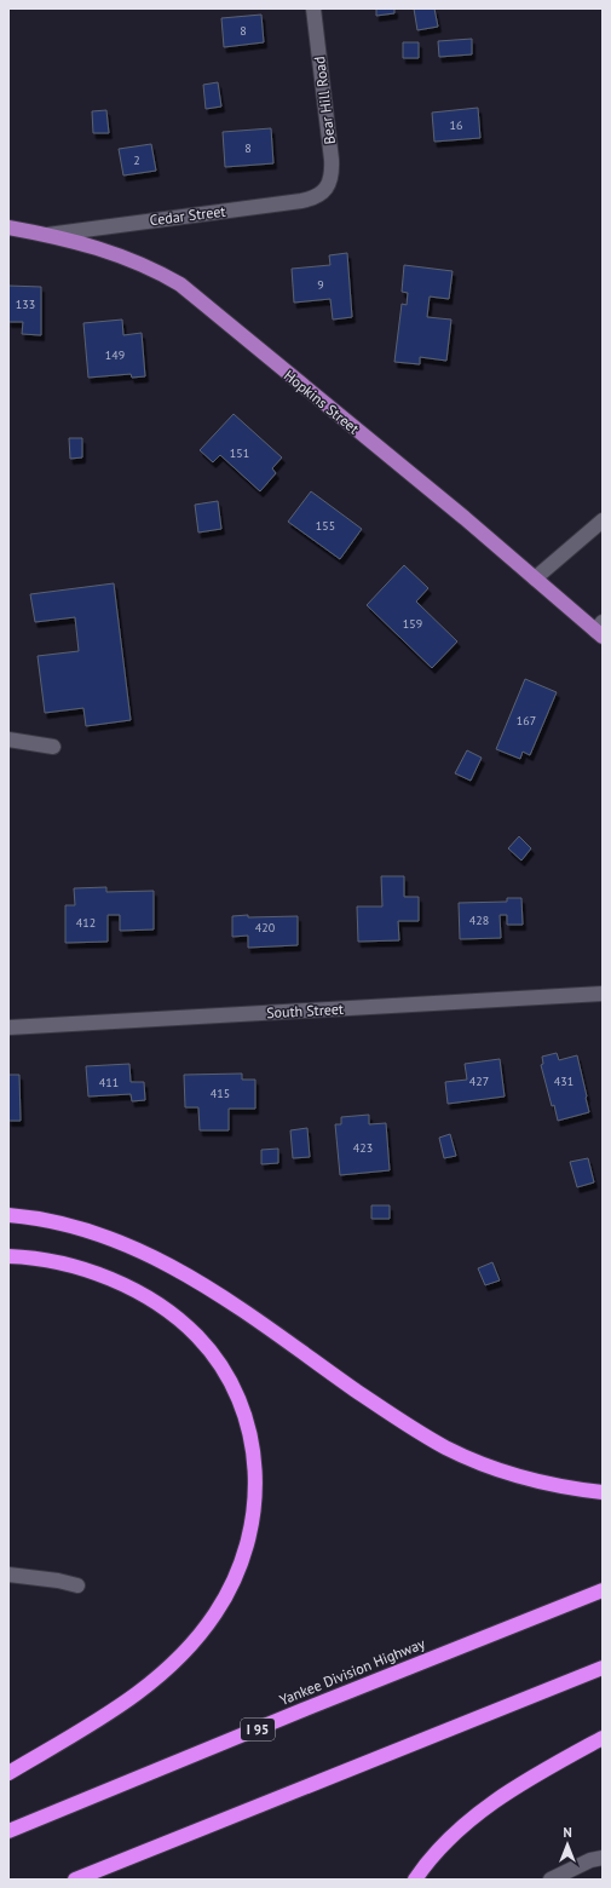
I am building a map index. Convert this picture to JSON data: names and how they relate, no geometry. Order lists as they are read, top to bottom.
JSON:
{
  "streets": {
    "highway": ["Yankee Division Highway", "I 95"],
    "main road": ["Hopkins Street"],
    "street": ["Bear Hill Road", "Cedar Street", "South Street"]
  },
  "crossings": [
    ["Bear Hill Road", "Cedar Street"],
    ["Cedar Street", "Hopkins Street"]
  ],
  "house_numbers": [
    "8",
    "16",
    "8",
    "2",
    "9",
    "133",
    "149",
    "151",
    "155",
    "159",
    "167",
    "428",
    "412",
    "420",
    "427",
    "431",
    "411",
    "415",
    "423"
  ],
  "north": "top"
}
